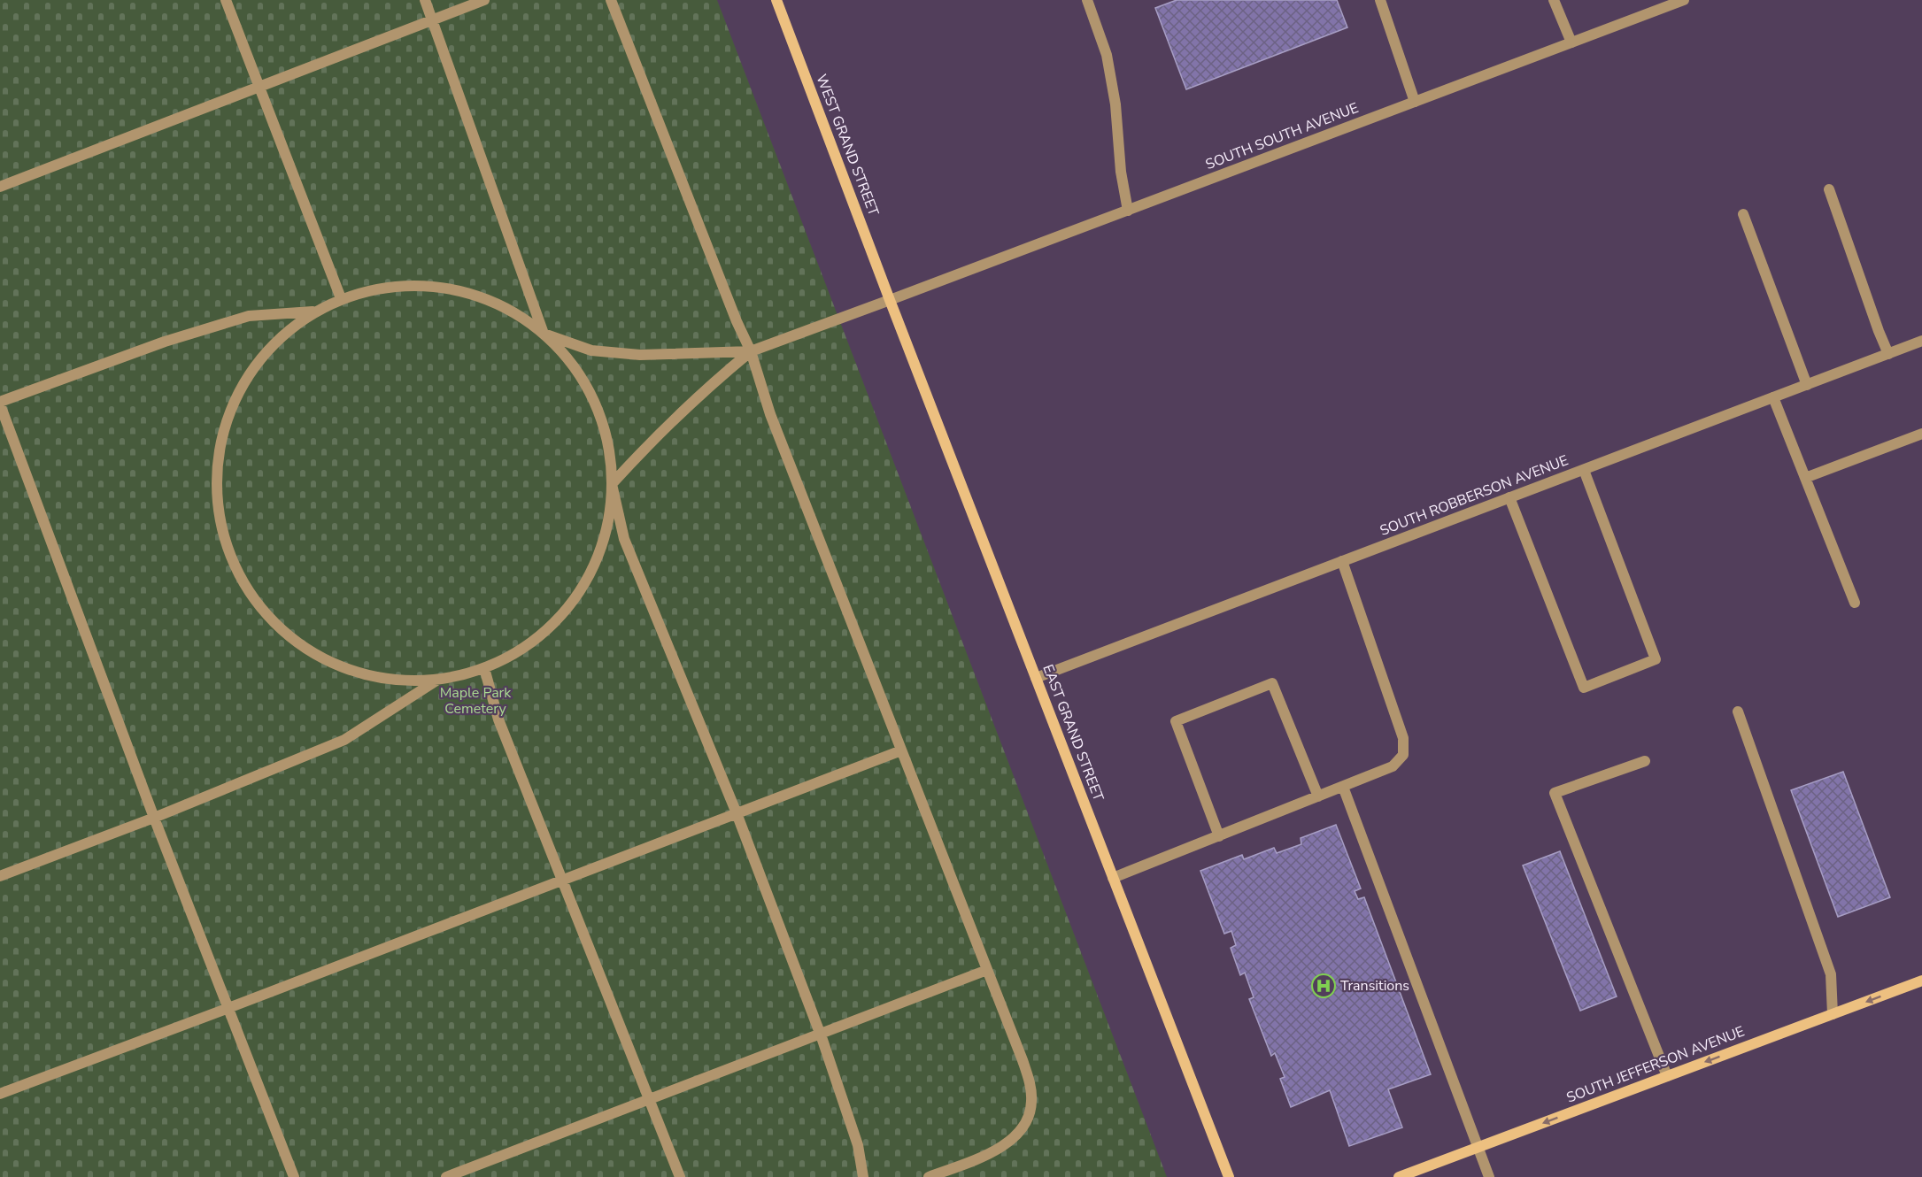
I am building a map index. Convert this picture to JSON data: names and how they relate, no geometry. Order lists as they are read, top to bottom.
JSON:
{
  "streets": {
    "main road": ["WEST GRAND STREET", "EAST GRAND STREET", "SOUTH JEFFERSON AVENUE"],
    "street": ["SOUTH SOUTH AVENUE", "SOUTH ROBBERSON AVENUE"]
  },
  "crossings": [
    ["SOUTH SOUTH AVENUE", "WEST GRAND STREET"],
    ["SOUTH SOUTH AVENUE", "EAST GRAND STREET"],
    ["WEST GRAND STREET", "EAST GRAND STREET"],
    ["SOUTH ROBBERSON AVENUE", "EAST GRAND STREET"]
  ],
  "one_way": ["SOUTH JEFFERSON AVENUE"],
  "parks": ["Maple Park Cemetery"],
  "places": {
    "hospital": ["Transitions"]
  }
}
